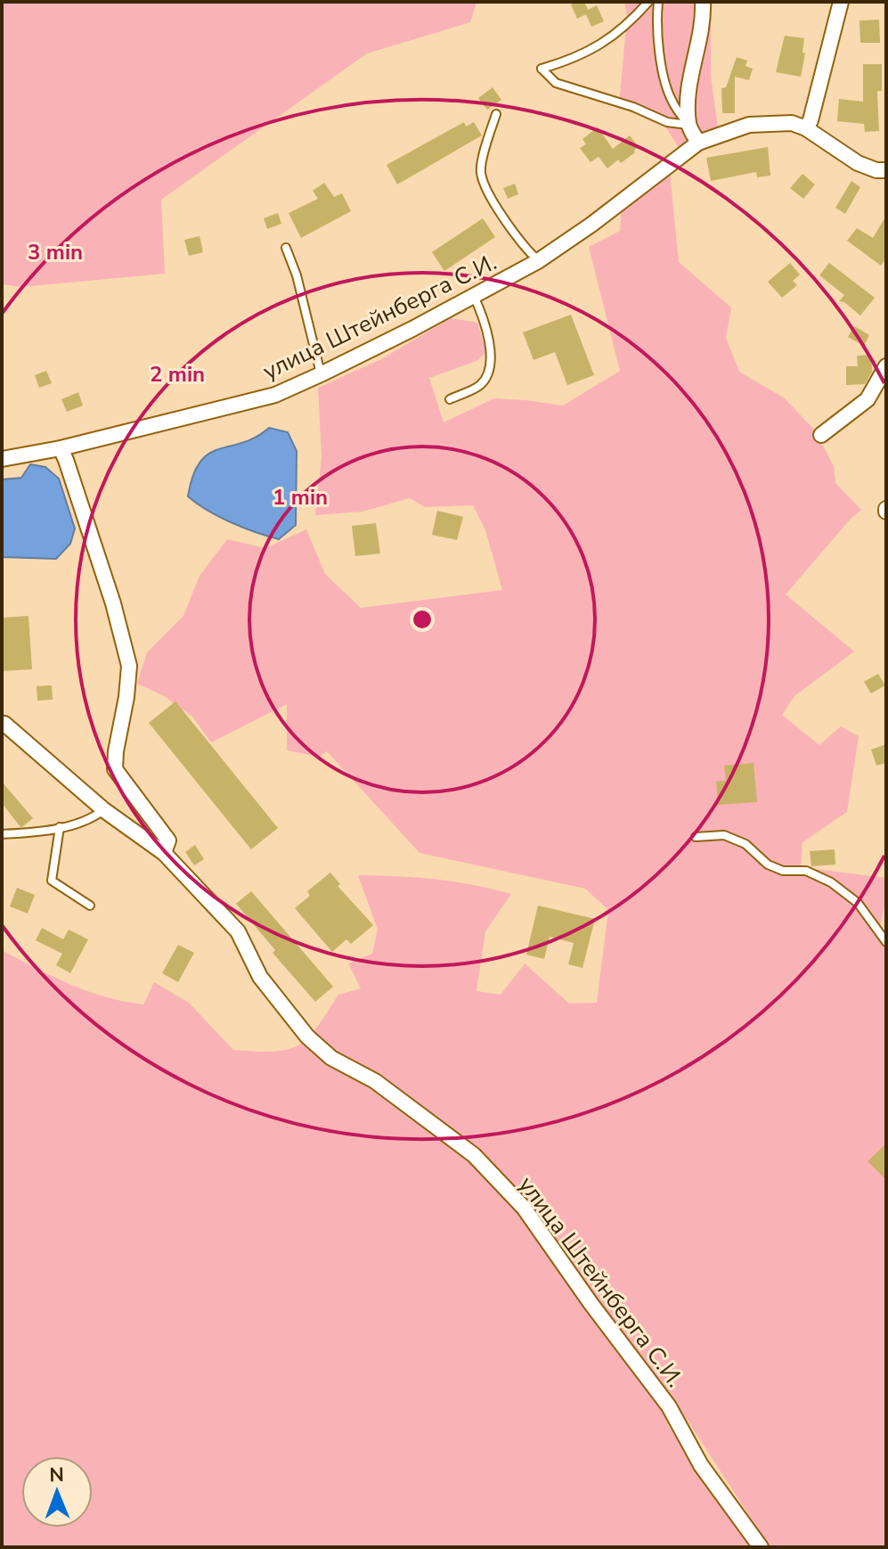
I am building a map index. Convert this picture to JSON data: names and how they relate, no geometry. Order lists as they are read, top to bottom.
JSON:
{
  "streets": {
    "street": ["улица Штейнберга С.И."]
  },
  "north": "top",
  "rings": ["3 min", "2 min", "1 min"]
}
